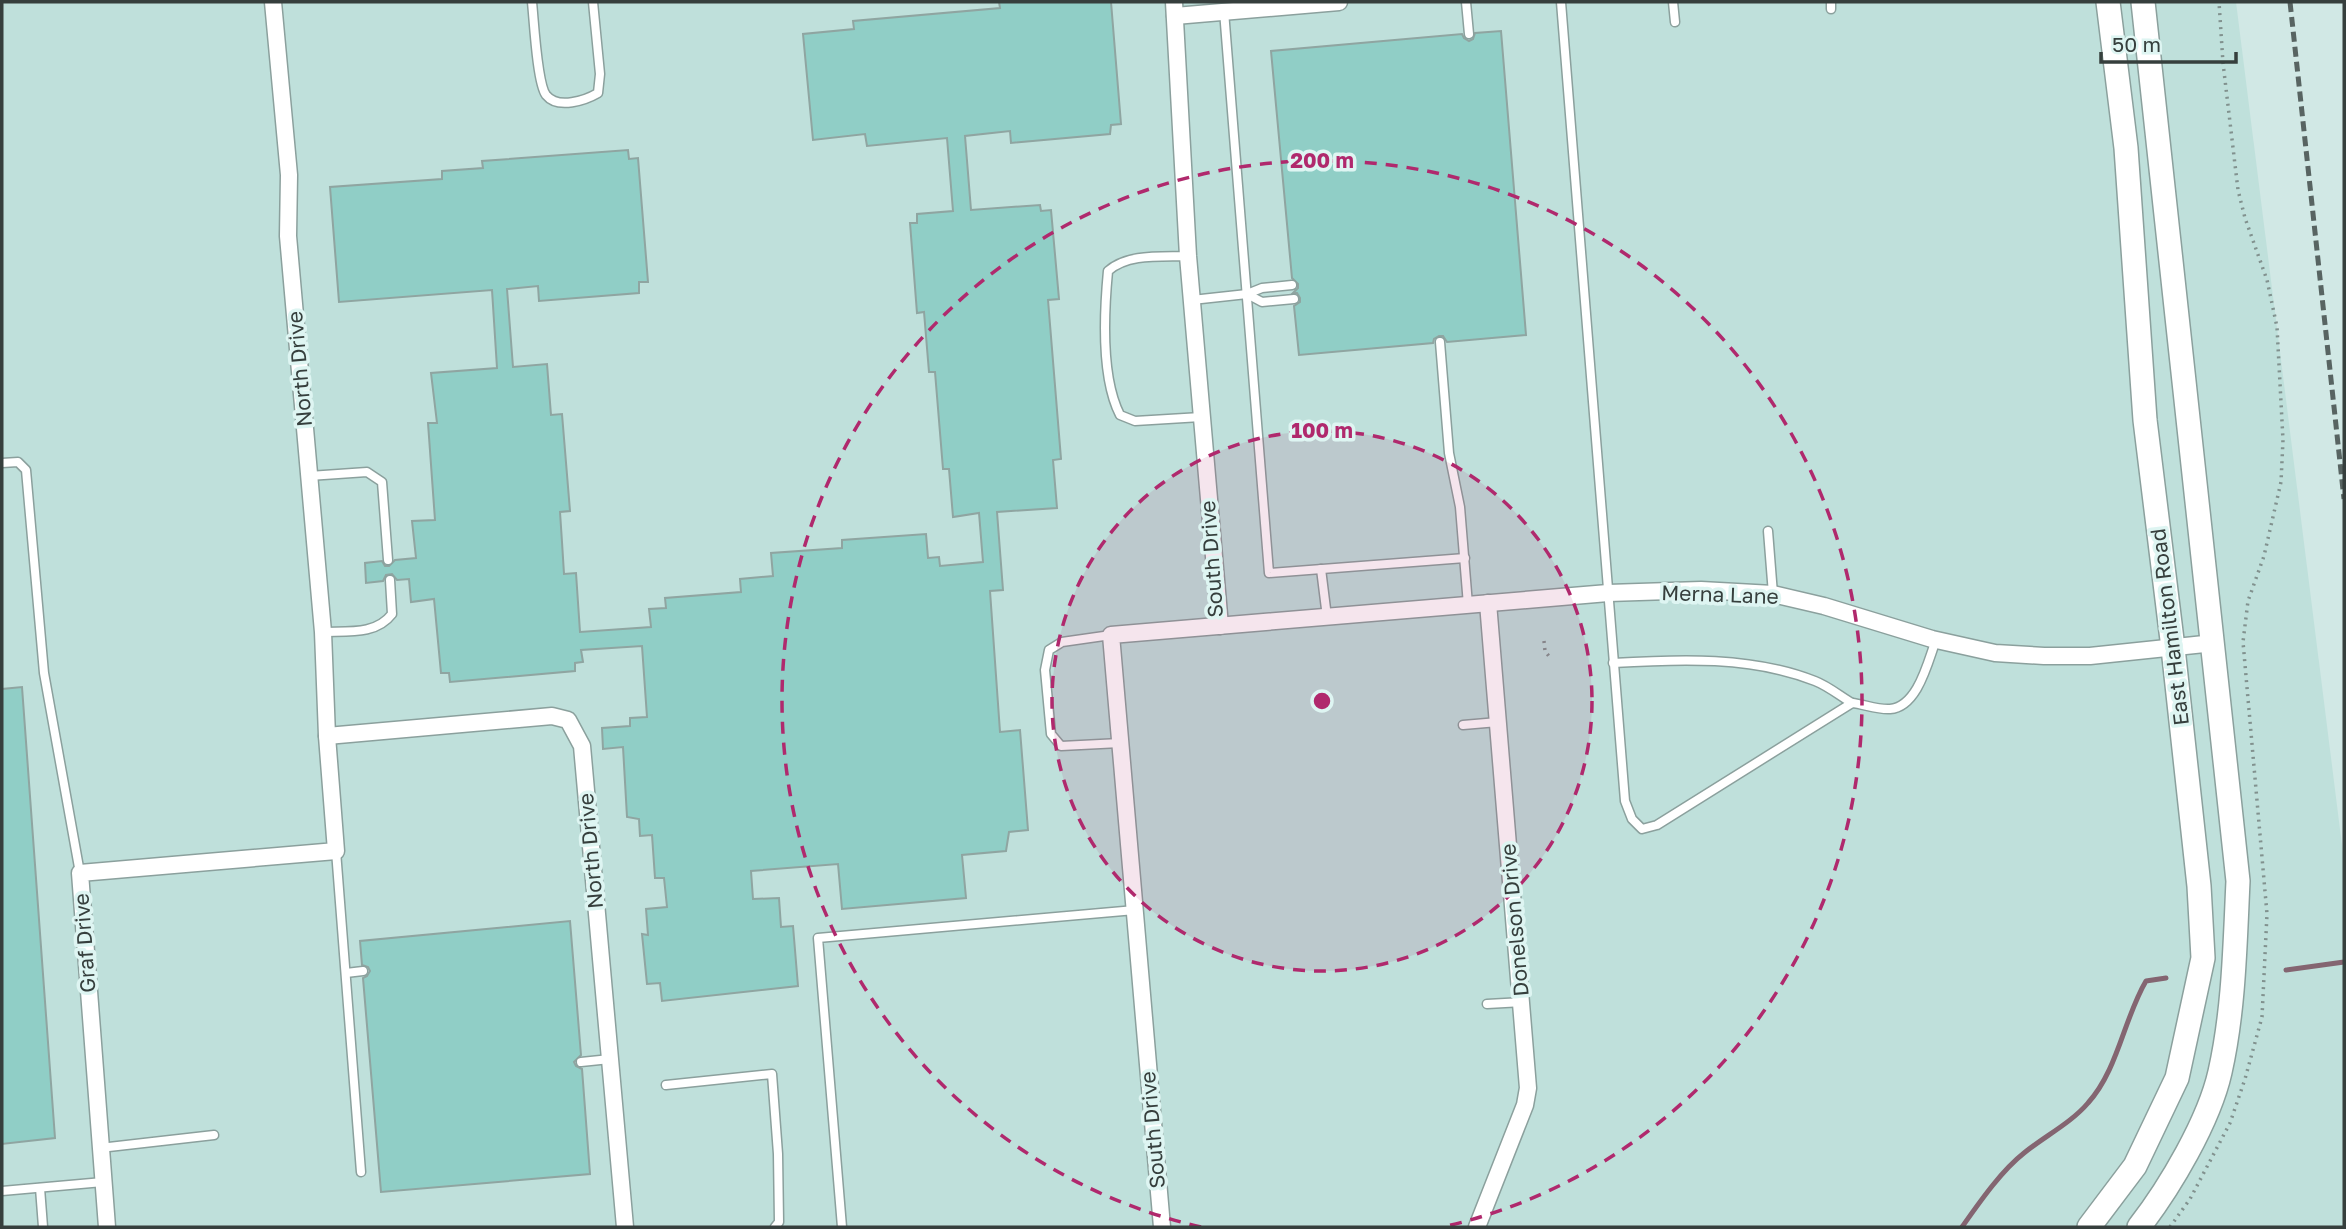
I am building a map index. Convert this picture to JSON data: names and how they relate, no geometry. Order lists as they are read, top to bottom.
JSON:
{
  "streets": {
    "main road": ["East Hamilton Road"],
    "street": [
      "North Drive",
      "South Drive",
      "Merna Lane",
      "Donelson Drive",
      "Graf Drive"
    ]
  },
  "crossings": [
    ["North Drive", "Graf Drive"],
    ["South Drive", "Merna Lane"],
    ["Merna Lane", "East Hamilton Road"],
    ["Merna Lane", "Donelson Drive"]
  ],
  "scale_bar": "50 m",
  "rings": ["200 m", "100 m"]
}
